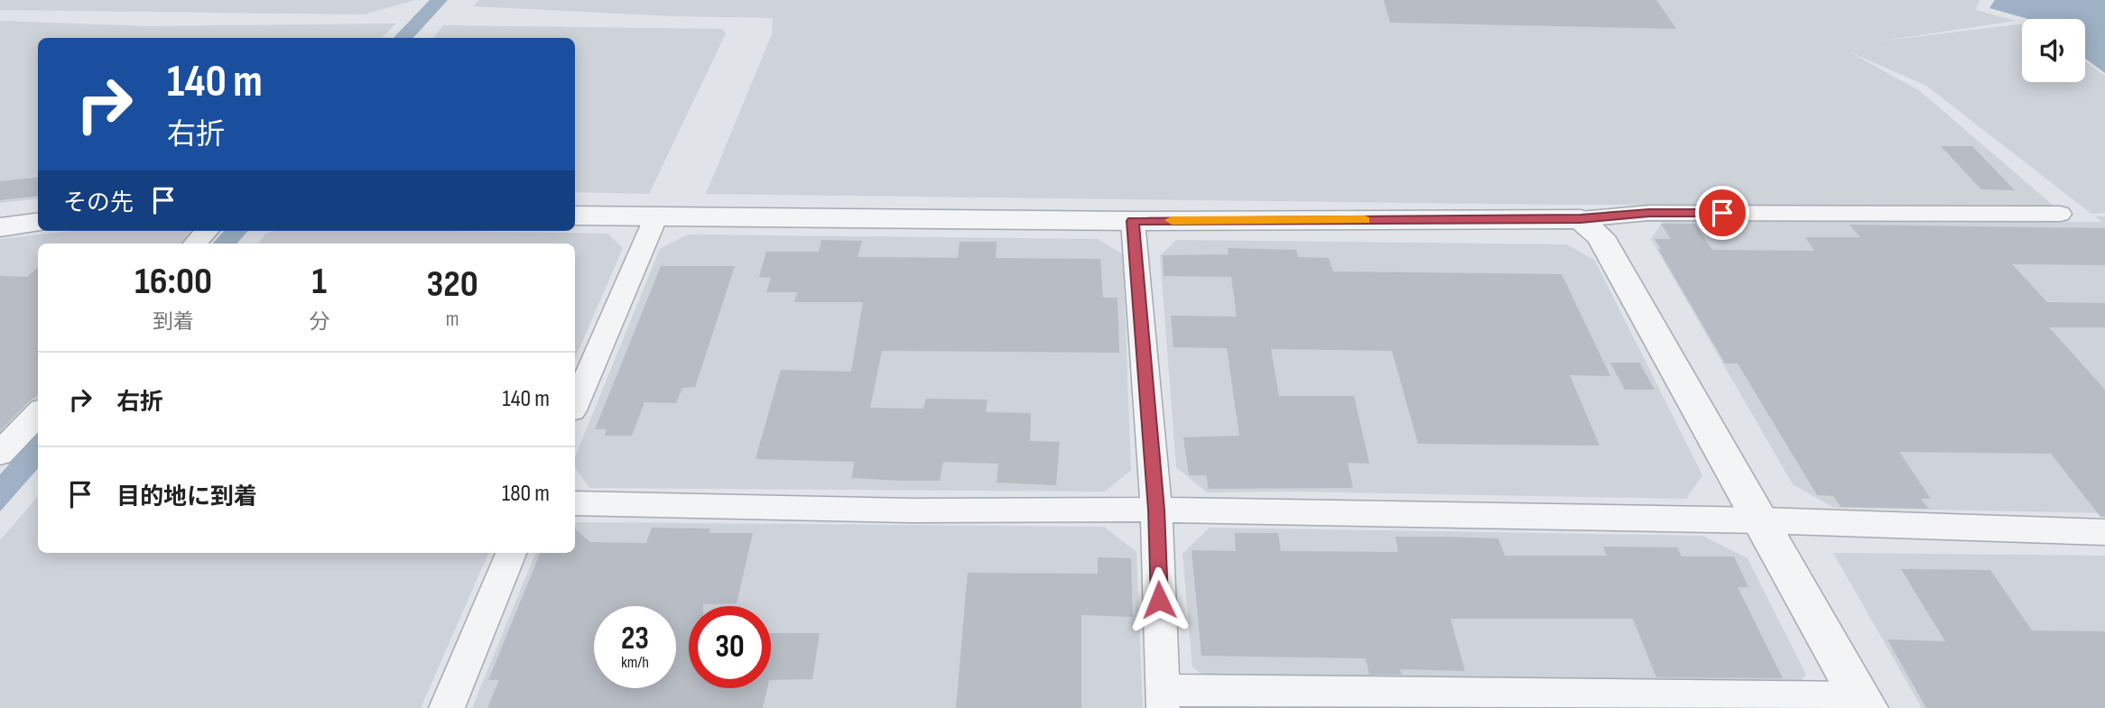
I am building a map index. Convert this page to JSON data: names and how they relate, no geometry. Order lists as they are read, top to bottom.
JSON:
{
  "page": {
    "turn": ["140 m", "右折"],
    "then": "その先",
    "eta": [
      "16:00",
      "到着",
      "1",
      "分",
      "320",
      "m"
    ],
    "list": [
      {
        "name": "右折",
        "value": "140 m"
      },
      {
        "name": "目的地に到着",
        "value": "180 m"
      }
    ],
    "speed": "23 km/h",
    "limit": "30"
  }
}
